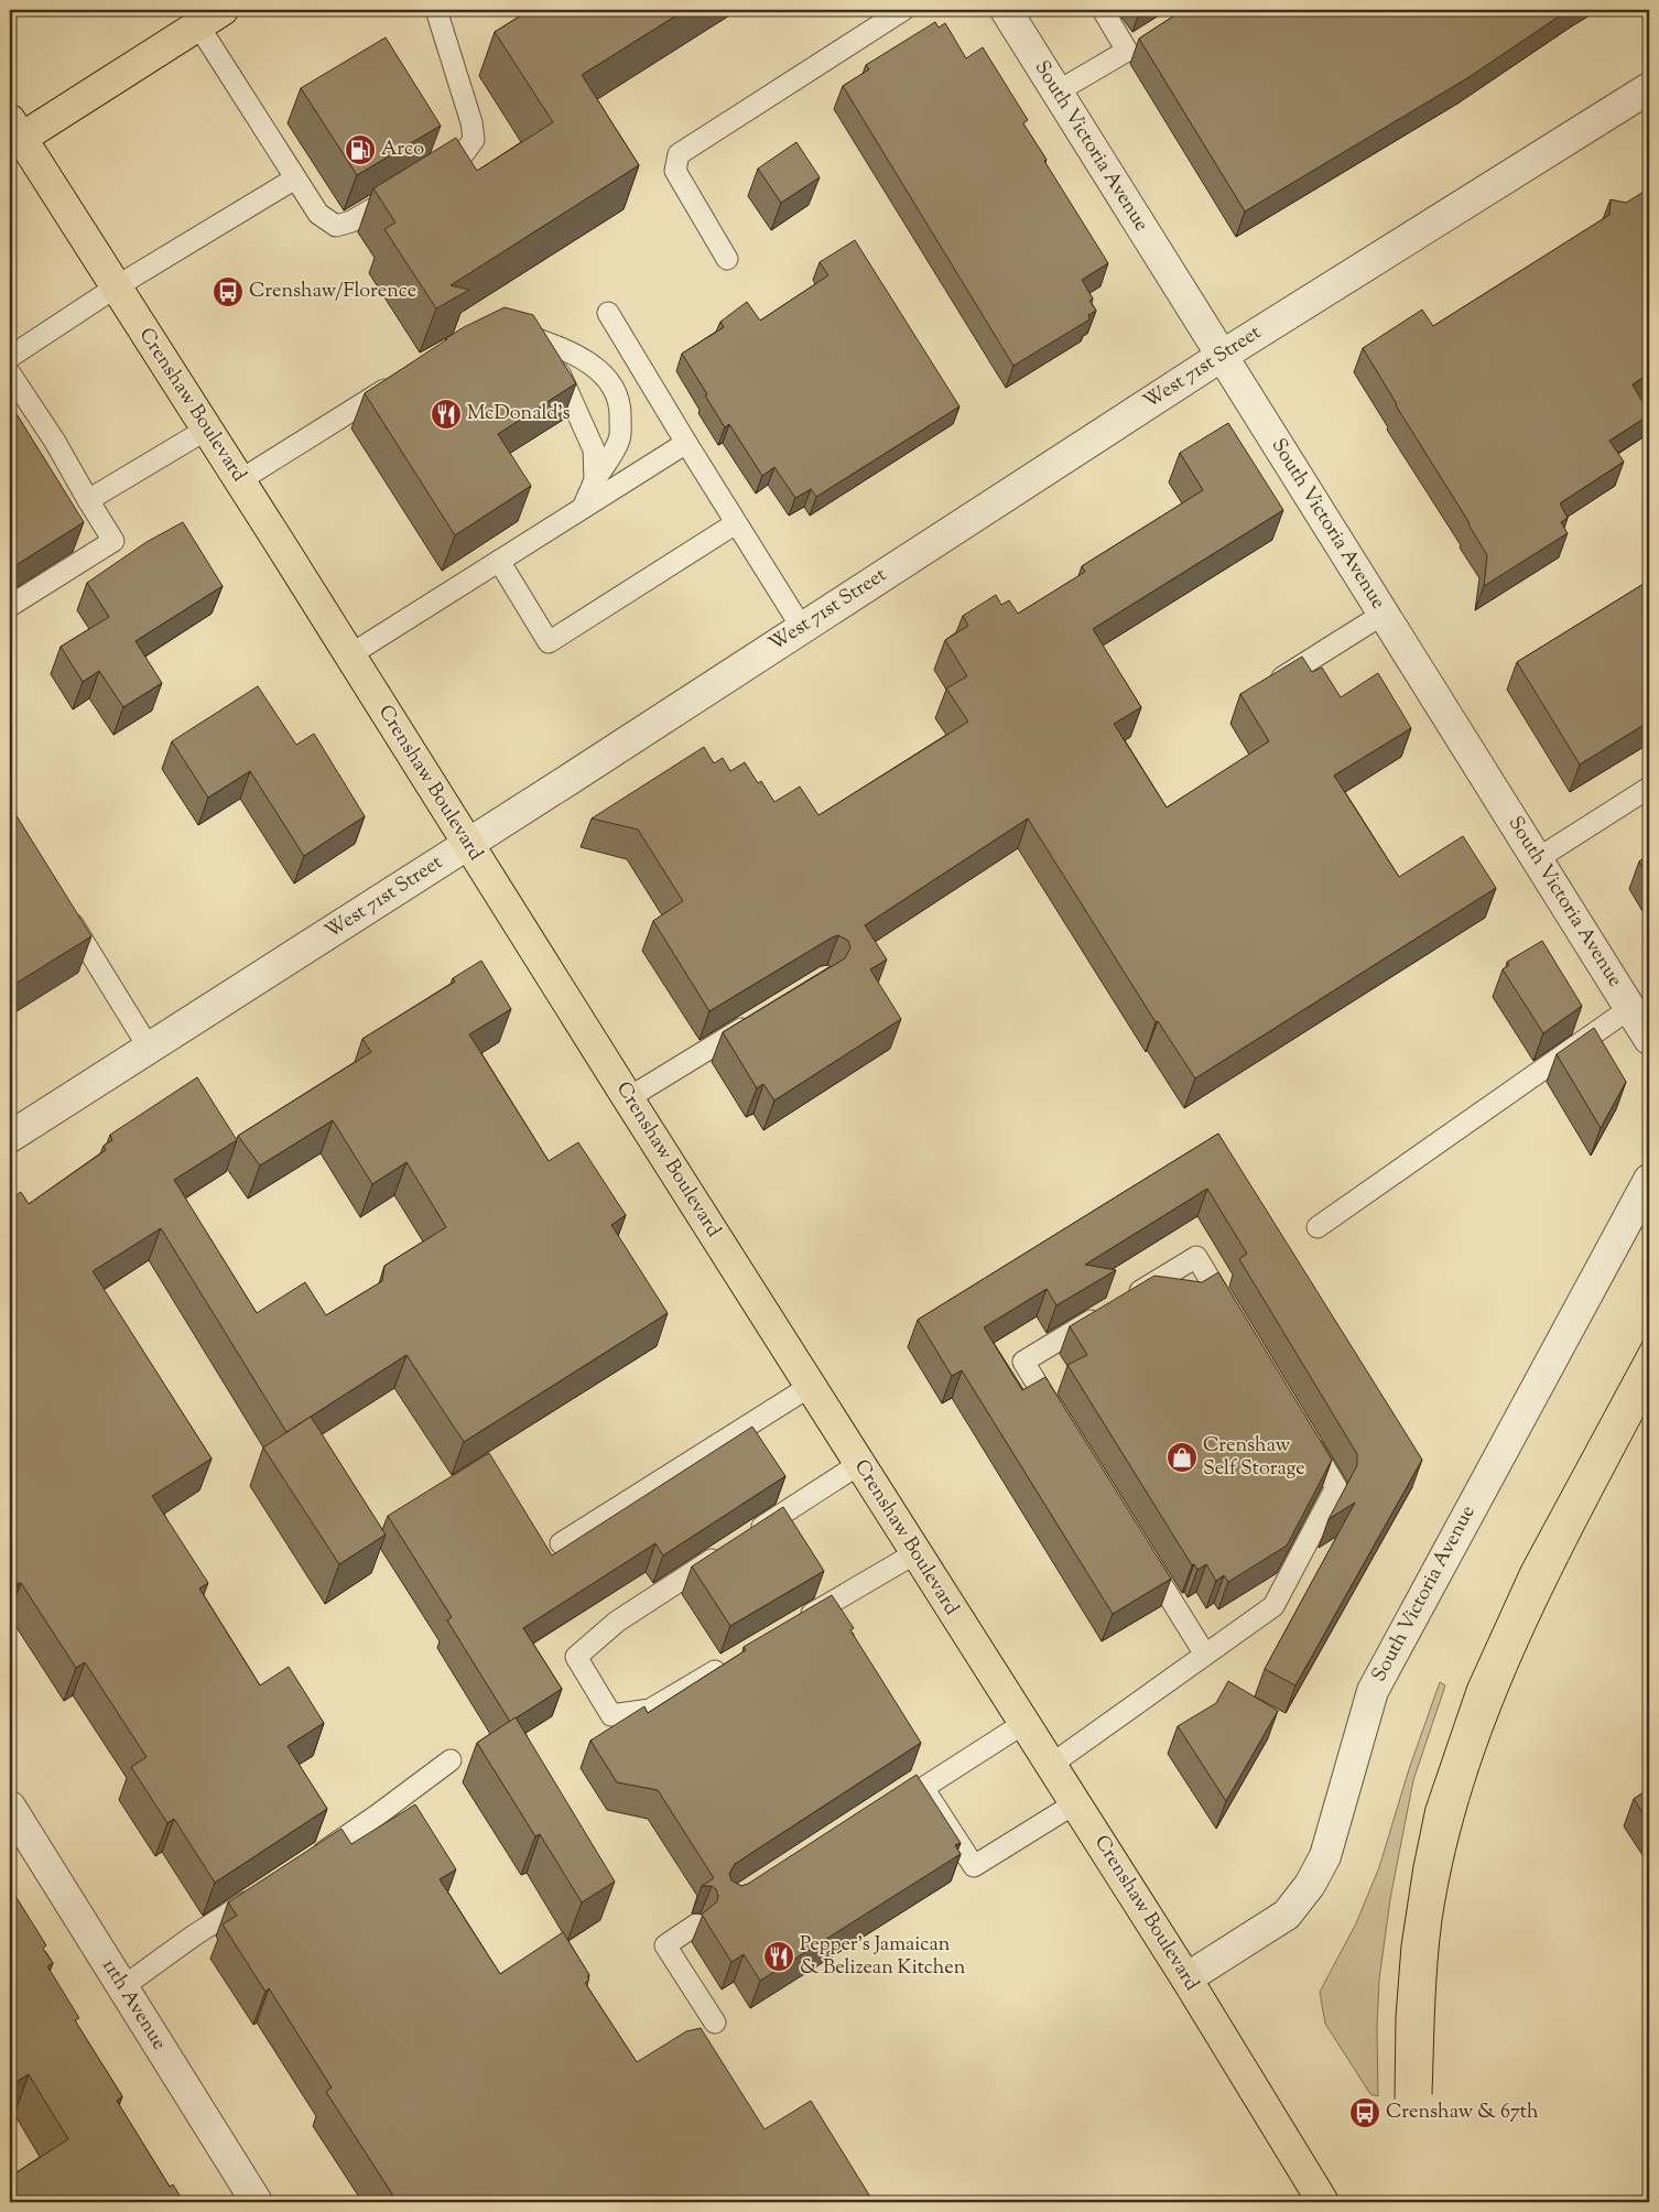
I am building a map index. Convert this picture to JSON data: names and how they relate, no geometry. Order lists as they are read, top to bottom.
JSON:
{
  "streets": {
    "main road": ["Crenshaw Boulevard"],
    "street": ["South Victoria Avenue", "West 71st Street", "11th Avenue"]
  },
  "crossings": [
    ["South Victoria Avenue", "West 71st Street"],
    ["South Victoria Avenue", "Crenshaw Boulevard"],
    ["West 71st Street", "Crenshaw Boulevard"]
  ],
  "places": {
    "fuel station": ["Arco"],
    "bus stop": ["Crenshaw/Florence", "Crenshaw & 67th"],
    "restaurant": ["McDonald's", "Pepper’s Jamaican & Belizean Kitchen"],
    "shop": ["Crenshaw Self Storage"]
  }
}
